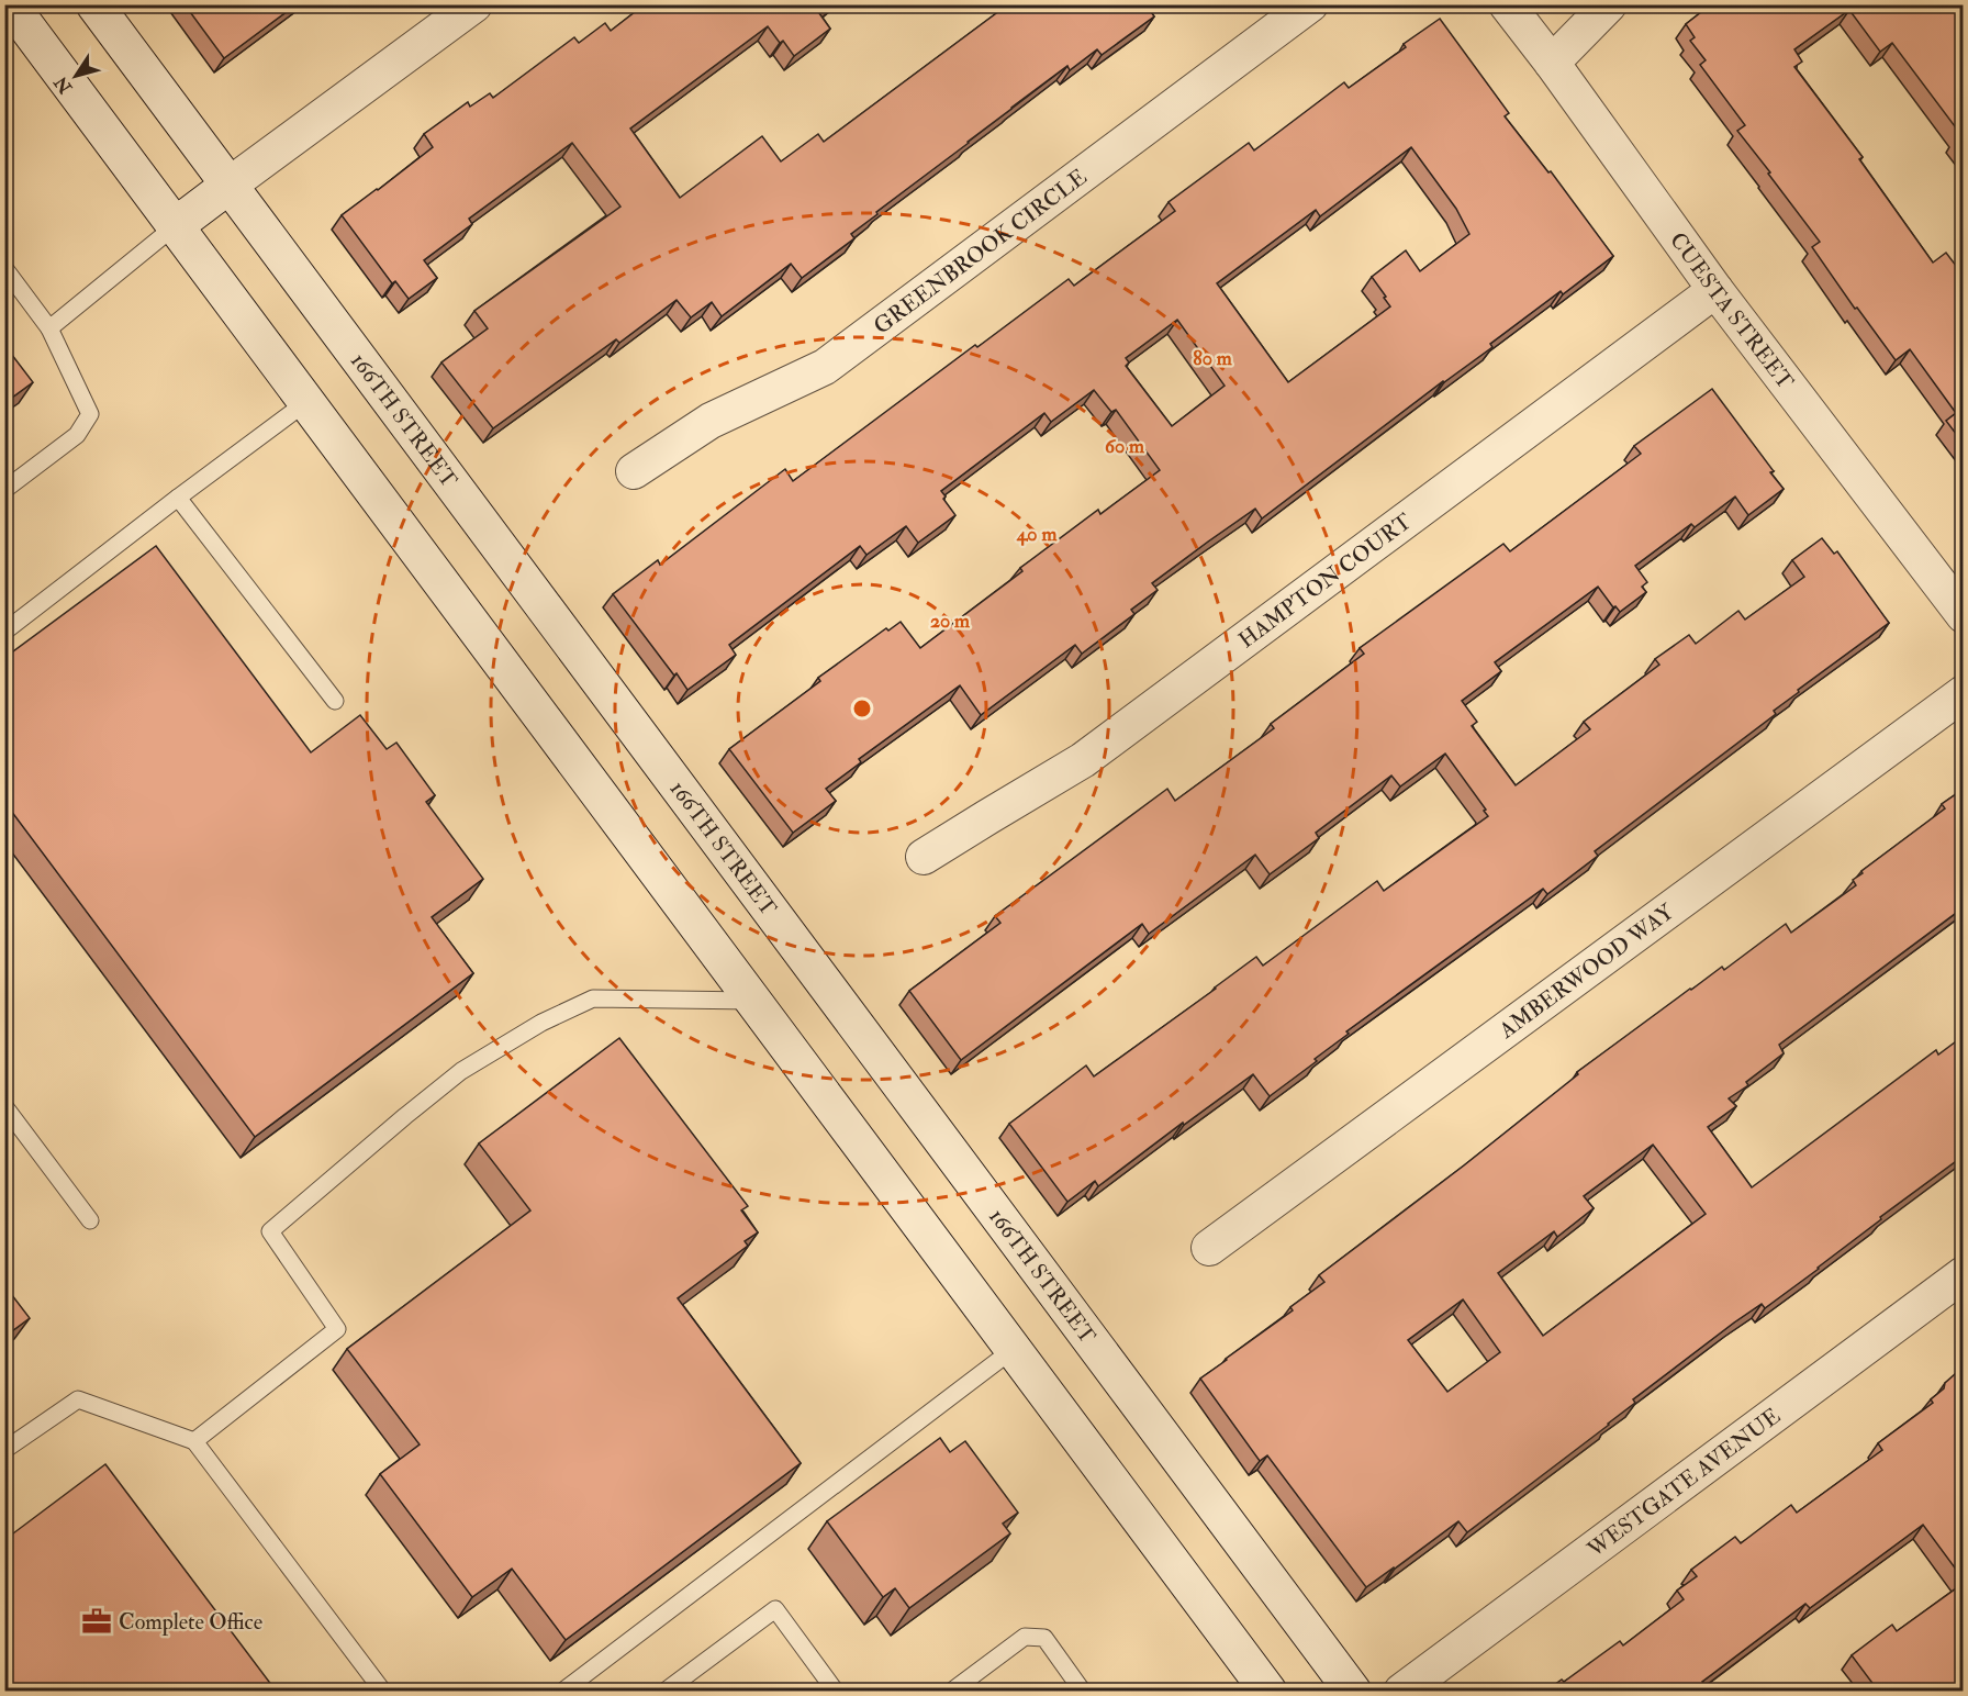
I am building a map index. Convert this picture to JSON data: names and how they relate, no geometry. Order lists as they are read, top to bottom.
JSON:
{
  "streets": {
    "street": [
      "GREENBROOK CIRCLE",
      "CUESTA STREET",
      "166TH STREET",
      "HAMPTON COURT",
      "AMBERWOOD WAY",
      "WESTGATE AVENUE"
    ]
  },
  "crossings": [
    ["CUESTA STREET", "HAMPTON COURT"]
  ],
  "places": {
    "office": ["Complete Office"]
  },
  "north": "bottom left",
  "rings": [
    "80 m",
    "60 m",
    "40 m",
    "20 m"
  ]
}
